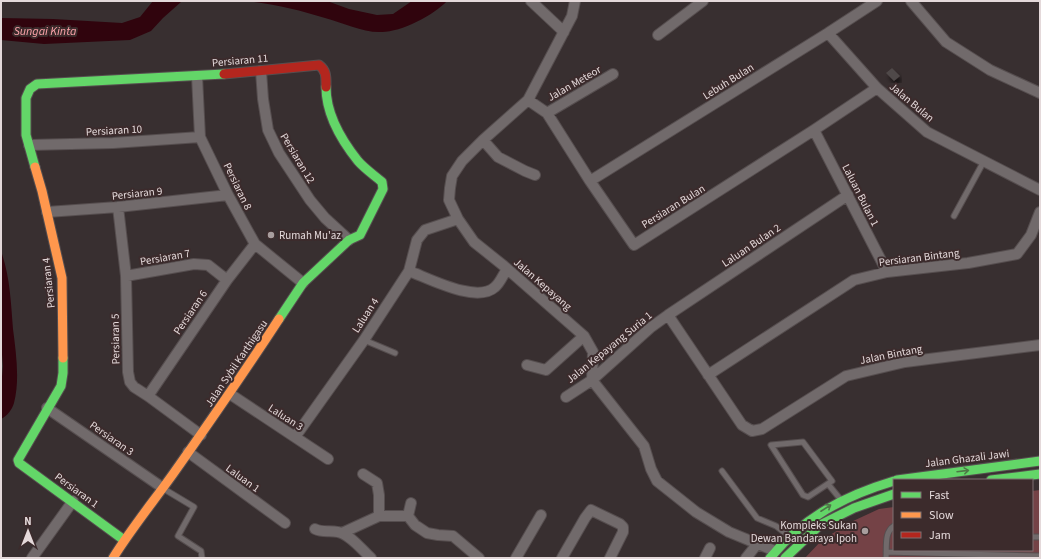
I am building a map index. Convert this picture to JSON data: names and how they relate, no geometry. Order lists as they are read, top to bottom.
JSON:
{
  "streets": {
    "street": [
      "Persiaran 11",
      "Lebuh Bulan",
      "Jalan Meteor",
      "Jalan Bulan",
      "Persiaran 10",
      "Persiaran 12",
      "Persiaran 8",
      "Persiaran 9",
      "Laluan Bulan 1",
      "Persiaran Bulan",
      "Laluan Bulan 2",
      "Persiaran 7",
      "Persiaran Bintang",
      "Persiaran 4",
      "Jalan Kepayang",
      "Persiaran 6",
      "Laluan 4",
      "Persiaran 5",
      "Jalan Kepayang Suria 1",
      "Jalan Bintang",
      "Jalan Sybil Karthigasu",
      "Laluan 3",
      "Persiaran 3",
      "Jalan Ghazali Jawi",
      "Laluan 1",
      "Persiaran 1"
    ]
  },
  "crossings": [
    ["Persiaran 11", "Persiaran 12"],
    ["Persiaran 11", "Persiaran 8"],
    ["Persiaran 11", "Persiaran 4"],
    ["Persiaran 11", "Jalan Sybil Karthigasu"],
    ["Lebuh Bulan", "Jalan Bulan"],
    ["Lebuh Bulan", "Persiaran Bulan"],
    ["Jalan Meteor", "Persiaran Bulan"],
    ["Jalan Bulan", "Persiaran Bulan"],
    ["Persiaran 10", "Persiaran 8"],
    ["Persiaran 10", "Persiaran 4"],
    ["Persiaran 12", "Jalan Sybil Karthigasu"],
    ["Persiaran 8", "Persiaran 9"],
    ["Persiaran 8", "Persiaran 6"],
    ["Persiaran 8", "Jalan Sybil Karthigasu"],
    ["Persiaran 9", "Persiaran 4"],
    ["Persiaran 9", "Persiaran 5"],
    ["Laluan Bulan 1", "Persiaran Bulan"],
    ["Laluan Bulan 1", "Laluan Bulan 2"],
    ["Laluan Bulan 1", "Persiaran Bintang"],
    ["Persiaran Bulan", "Jalan Kepayang"],
    ["Laluan Bulan 2", "Jalan Kepayang Suria 1"],
    ["Persiaran 7", "Persiaran 6"],
    ["Persiaran 7", "Persiaran 5"],
    ["Persiaran Bintang", "Jalan Bintang"],
    ["Persiaran 4", "Persiaran 3"],
    ["Persiaran 4", "Persiaran 1"],
    ["Jalan Kepayang", "Laluan 4"],
    ["Jalan Kepayang", "Jalan Kepayang Suria 1"],
    ["Persiaran 6", "Persiaran 5"],
    ["Laluan 4", "Laluan 3"],
    ["Persiaran 5", "Jalan Sybil Karthigasu"],
    ["Jalan Sybil Karthigasu", "Laluan 3"],
    ["Jalan Sybil Karthigasu", "Persiaran 3"],
    ["Jalan Sybil Karthigasu", "Laluan 1"],
    ["Jalan Sybil Karthigasu", "Persiaran 1"]
  ],
  "water": ["Sungai Kinta"],
  "places": ["Rumah Mu'az", "Kompleks Sukan Dewan Bandaraya Ipoh"],
  "legend": ["Fast", "Slow", "Jam"],
  "north": "top"
}
